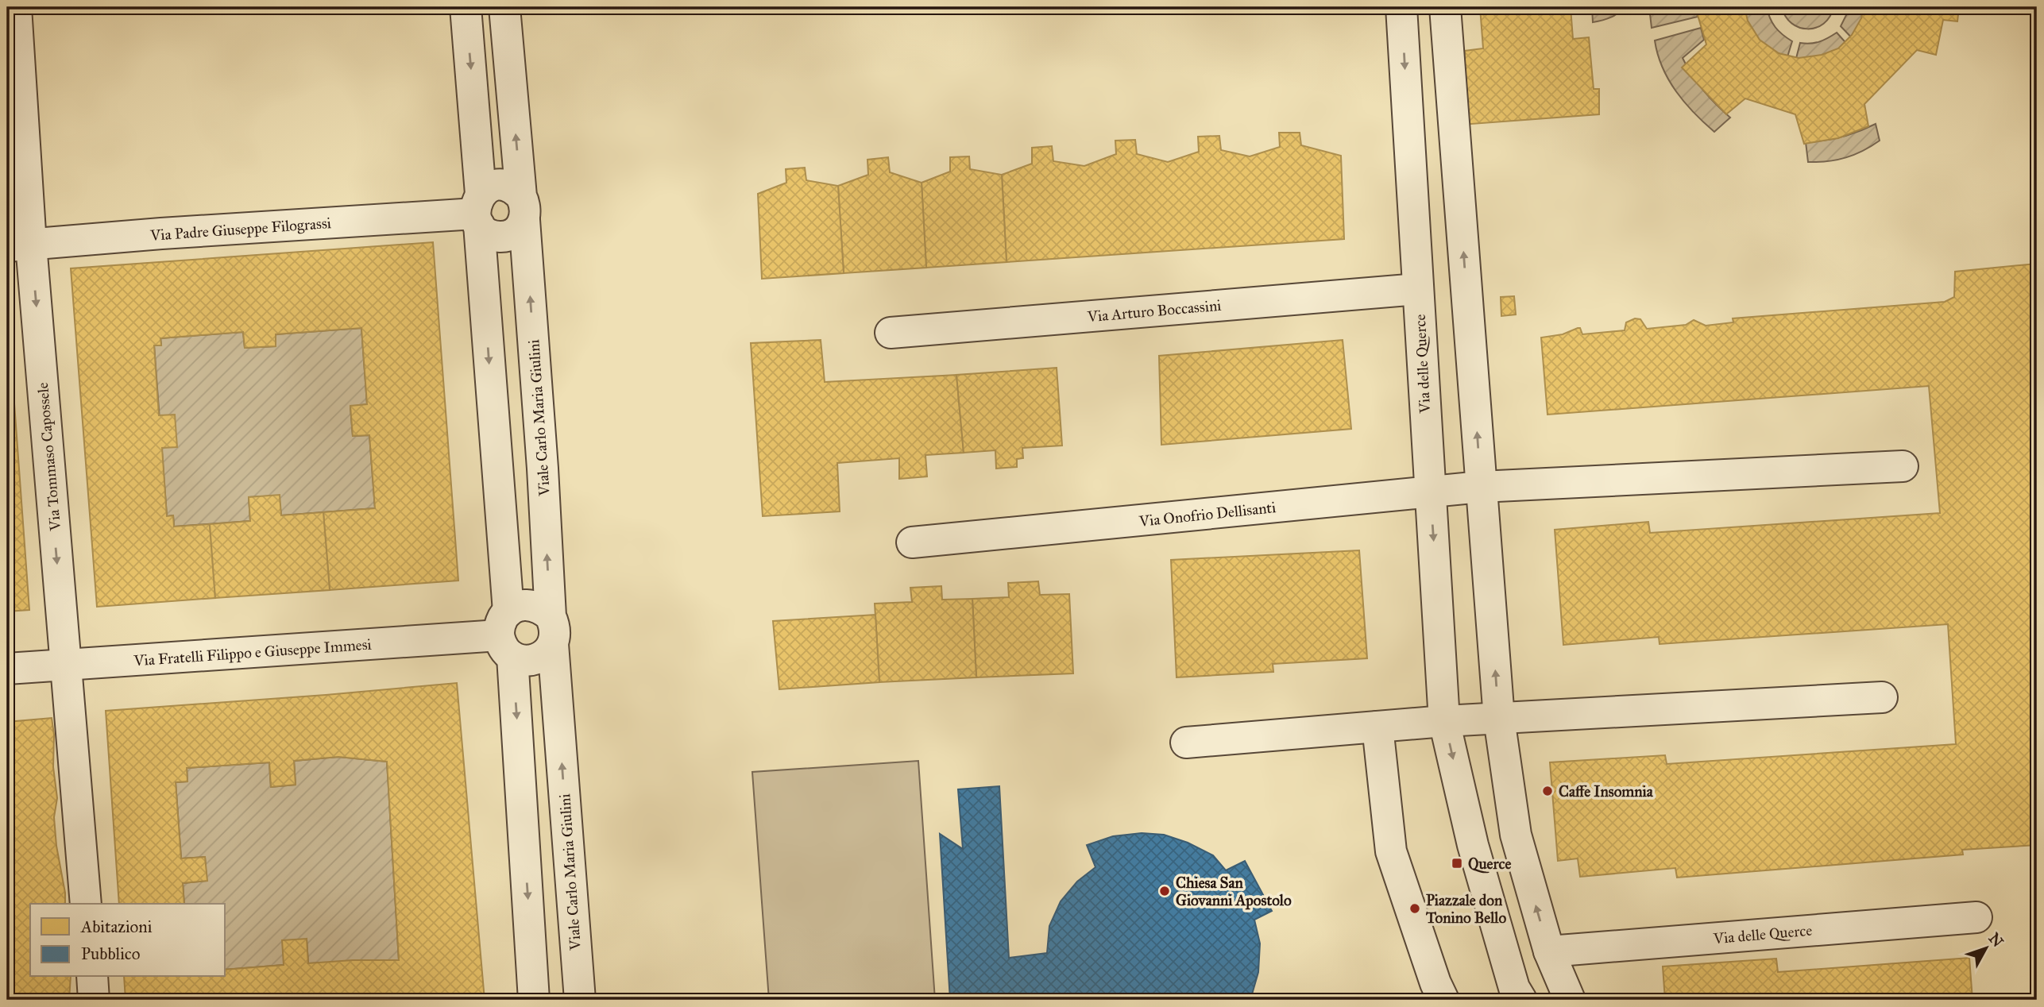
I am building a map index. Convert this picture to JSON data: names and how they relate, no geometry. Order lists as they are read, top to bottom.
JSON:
{
  "streets": {
    "street": [
      "Via Padre Giuseppe Filograssi",
      "Via Arturo Boccassini",
      "Via delle Querce",
      "Viale Carlo Maria Giulini",
      "Via Tommaso Capossele",
      "Via Onofrio Dellisanti",
      "Via Fratelli Filippo e Giuseppe Immesi"
    ]
  },
  "crossings": [
    ["Via Padre Giuseppe Filograssi", "Viale Carlo Maria Giulini"],
    ["Via Padre Giuseppe Filograssi", "Via Tommaso Capossele"],
    ["Via Arturo Boccassini", "Via delle Querce"],
    ["Via delle Querce", "Via Onofrio Dellisanti"],
    ["Viale Carlo Maria Giulini", "Via Fratelli Filippo e Giuseppe Immesi"],
    ["Via Tommaso Capossele", "Via Fratelli Filippo e Giuseppe Immesi"]
  ],
  "one_way": ["Via Tommaso Capossele"],
  "places": {
    "other": ["Caffe Insomnia", "Chiesa San Giovanni Apostolo", "Piazzale don Tonino Bello"],
    "transit": ["Querce"]
  },
  "legend": ["Abitazioni", "Pubblico"],
  "north": "top right"
}
